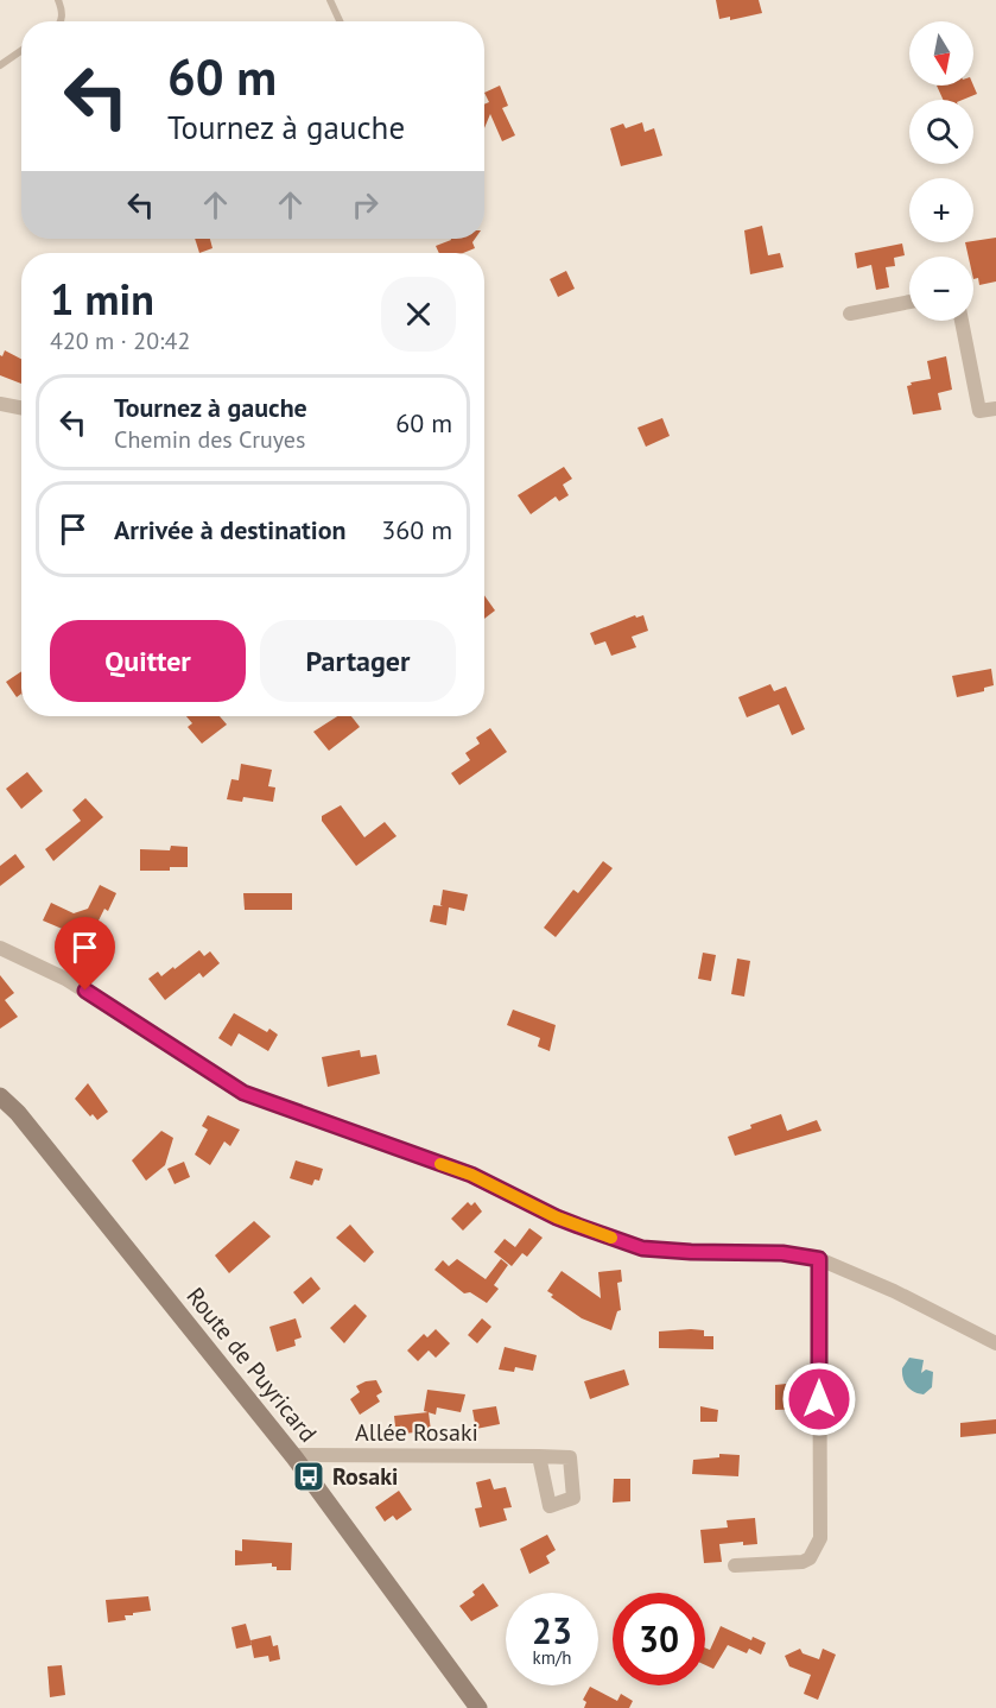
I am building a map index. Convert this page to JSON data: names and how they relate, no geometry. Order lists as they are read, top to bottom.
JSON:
{
  "streets": {
    "main road": ["Route de Puyricard"],
    "street": ["Allée Rosaki"]
  },
  "crossings": [
    ["Route de Puyricard", "Allée Rosaki"]
  ],
  "places": {
    "bus stop": ["Rosaki"]
  },
  "north": "bottom",
  "page": {
    "map_buttons": ["+", "−"],
    "turn": ["60 m", "Tournez à gauche"],
    "heading": ["1 min", "420 m · 20:42"],
    "list": [
      {
        "name": "Tournez à gauche",
        "note": "Chemin des Cruyes",
        "value": "60 m"
      },
      {
        "name": "Arrivée à destination",
        "value": "360 m"
      }
    ],
    "buttons": ["Quitter", "Partager"],
    "speed": "23 km/h",
    "limit": "30"
  }
}
